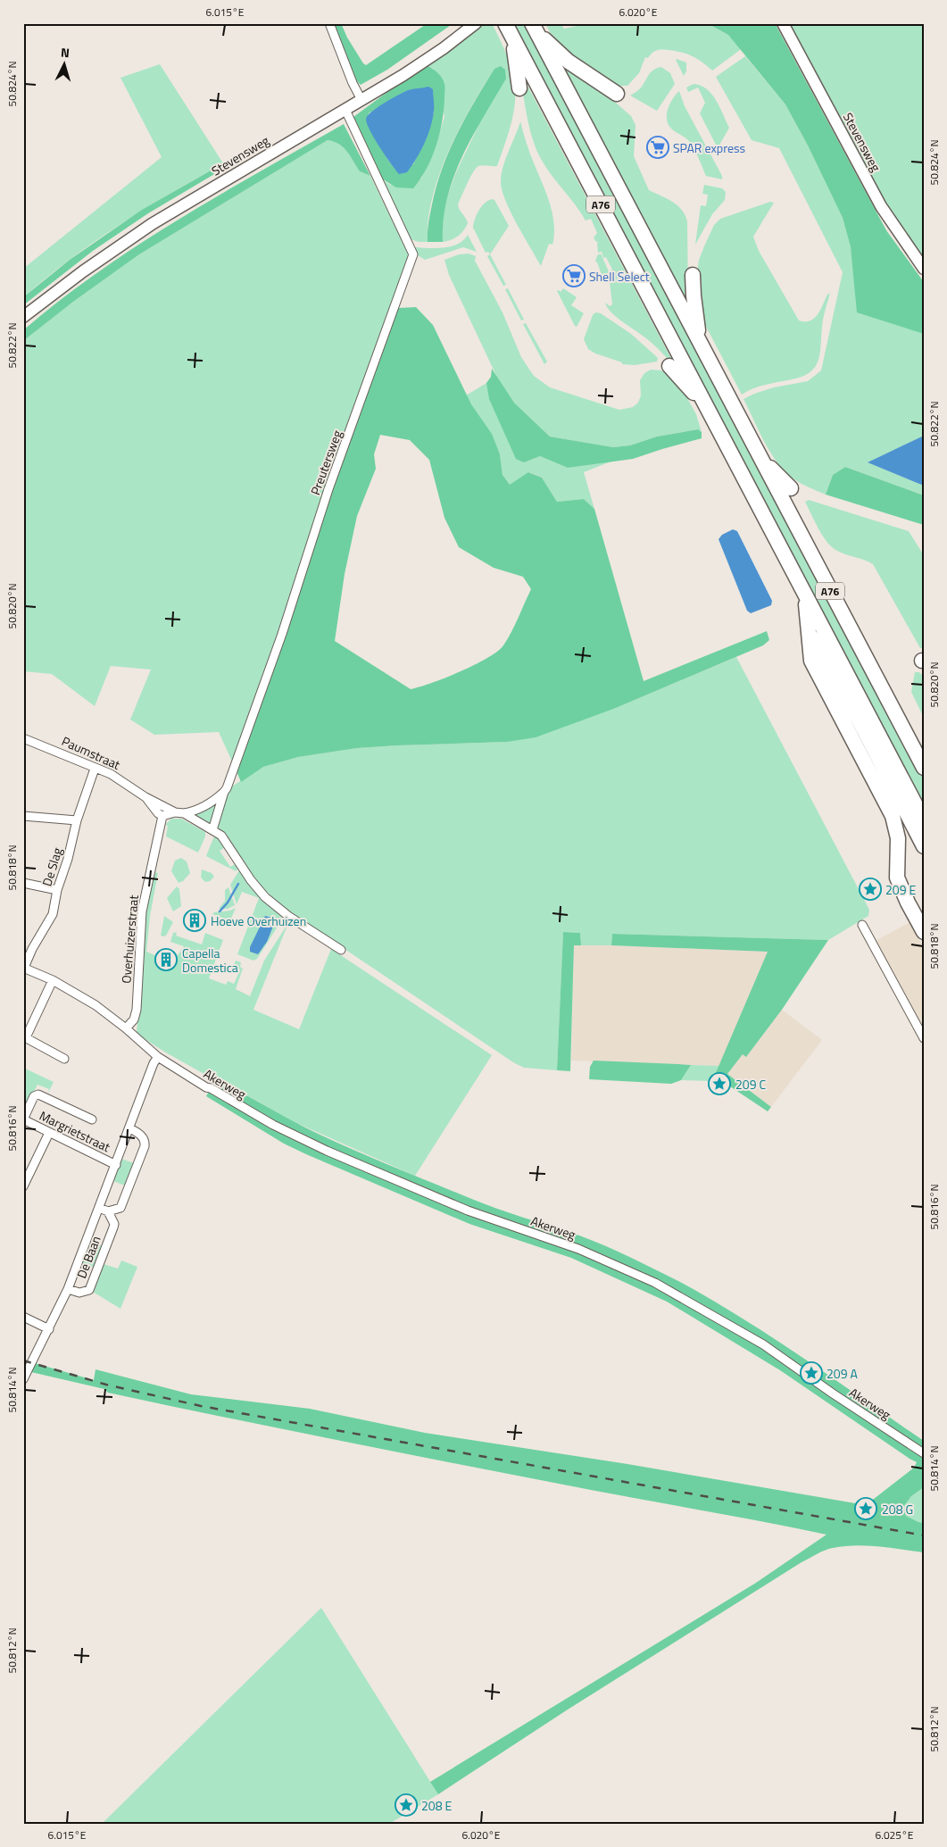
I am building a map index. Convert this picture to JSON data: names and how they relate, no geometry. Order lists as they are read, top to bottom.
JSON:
{
  "streets": {
    "highway": ["A76"],
    "street": [
      "Stevensweg",
      "Preutersweg",
      "Paumstraat",
      "De Slag",
      "Overhuizerstraat",
      "Akerweg",
      "Margrietstraat",
      "De Baan"
    ]
  },
  "crossings": [
    ["Stevensweg", "Preutersweg"],
    ["Paumstraat", "De Slag"],
    ["Paumstraat", "Overhuizerstraat"],
    ["De Slag", "Akerweg"],
    ["Overhuizerstraat", "Akerweg"],
    ["Akerweg", "De Baan"],
    ["Margrietstraat", "De Baan"]
  ],
  "places": {
    "supermarket": ["SPAR express", "Shell Select"],
    "place": [
      "209 E",
      "209 C",
      "209 A",
      "208 G",
      "208 E"
    ],
    "building": ["Hoeve Overhuizen", "Capella Domestica"]
  },
  "north": "top",
  "coordinates": [
    "6.015°E",
    "6.020°E",
    "50.824°N",
    "50.822°N",
    "50.820°N",
    "50.818°N",
    "50.816°N",
    "50.814°N",
    "50.812°N",
    "6.025°E"
  ]
}
